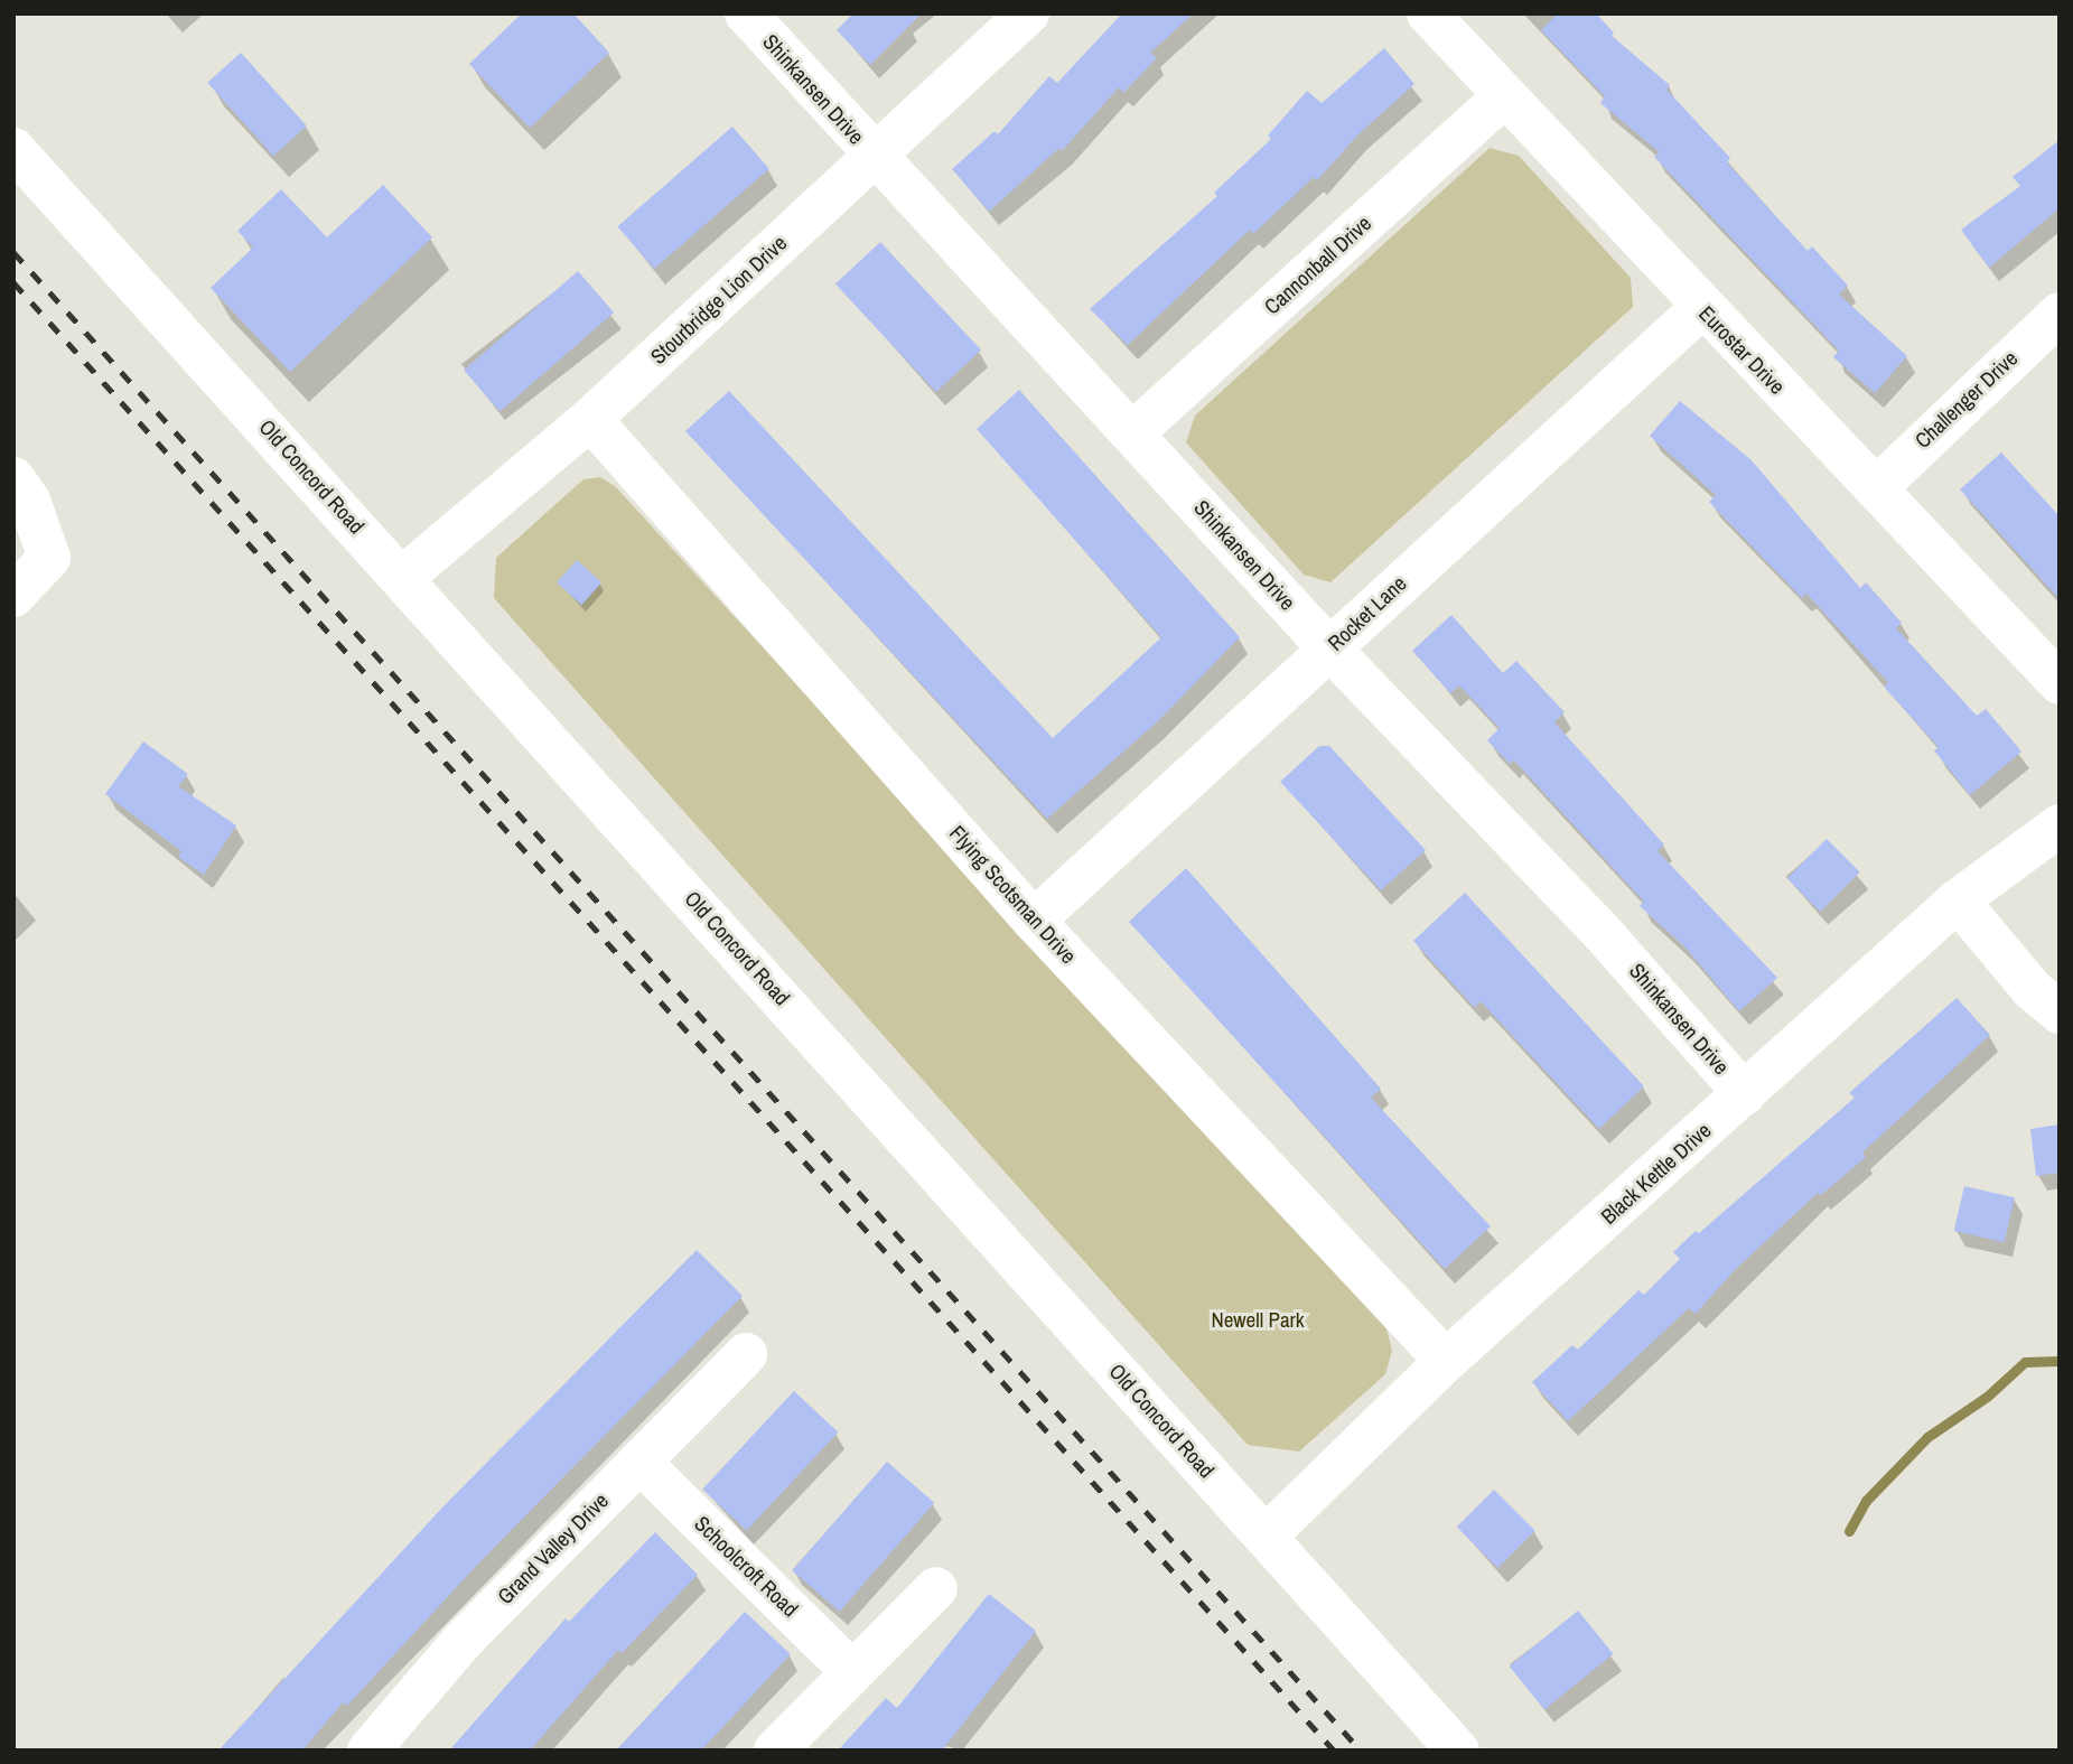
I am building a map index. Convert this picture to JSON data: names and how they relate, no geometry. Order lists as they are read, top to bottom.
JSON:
{
  "streets": {
    "street": [
      "Shinkansen Drive",
      "Cannonball Drive",
      "Stourbridge Lion Drive",
      "Eurostar Drive",
      "Challenger Drive",
      "Old Concord Road",
      "Rocket Lane",
      "Flying Scotsman Drive",
      "Black Kettle Drive",
      "Grand Valley Drive",
      "Schoolcroft Road"
    ]
  },
  "crossings": [
    ["Shinkansen Drive", "Cannonball Drive"],
    ["Shinkansen Drive", "Stourbridge Lion Drive"],
    ["Shinkansen Drive", "Rocket Lane"],
    ["Shinkansen Drive", "Black Kettle Drive"],
    ["Cannonball Drive", "Eurostar Drive"],
    ["Stourbridge Lion Drive", "Old Concord Road"],
    ["Stourbridge Lion Drive", "Flying Scotsman Drive"],
    ["Eurostar Drive", "Challenger Drive"],
    ["Eurostar Drive", "Rocket Lane"],
    ["Old Concord Road", "Black Kettle Drive"],
    ["Rocket Lane", "Flying Scotsman Drive"],
    ["Flying Scotsman Drive", "Black Kettle Drive"],
    ["Grand Valley Drive", "Schoolcroft Road"]
  ],
  "parks": ["Newell Park"]
}
